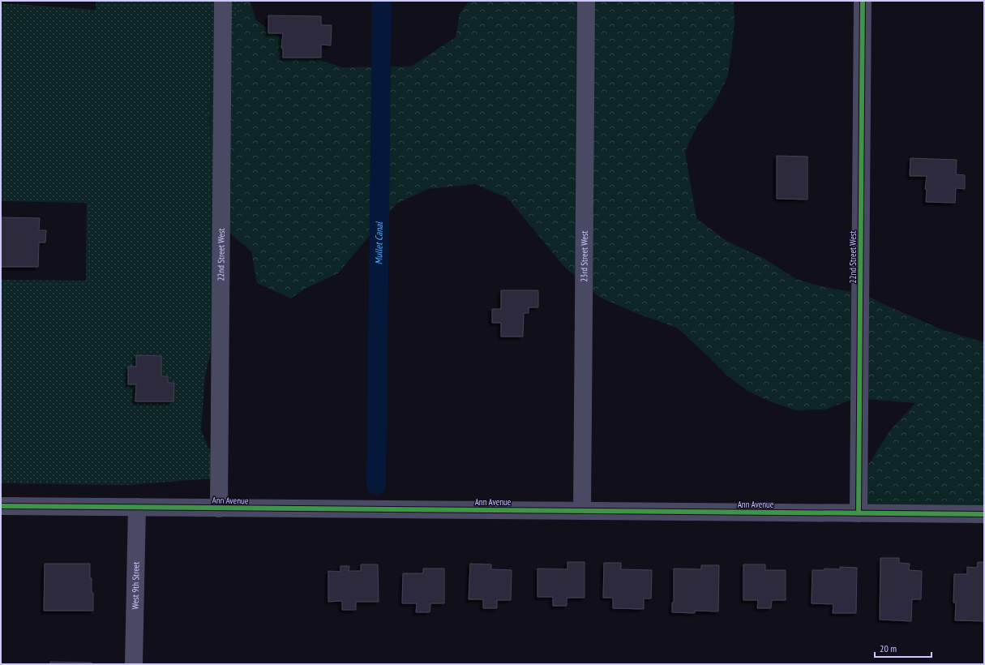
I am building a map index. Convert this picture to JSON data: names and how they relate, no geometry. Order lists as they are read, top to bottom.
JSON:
{
  "streets": {
    "street": [
      "22nd Street West",
      "23rd Street West",
      "Ann Avenue",
      "West 9th Street"
    ]
  },
  "crossings": [
    ["22nd Street West", "Ann Avenue"],
    ["23rd Street West", "Ann Avenue"],
    ["Ann Avenue", "West 9th Street"]
  ],
  "water": ["Mullet Canal"],
  "scale_bar": "20 m"
}
